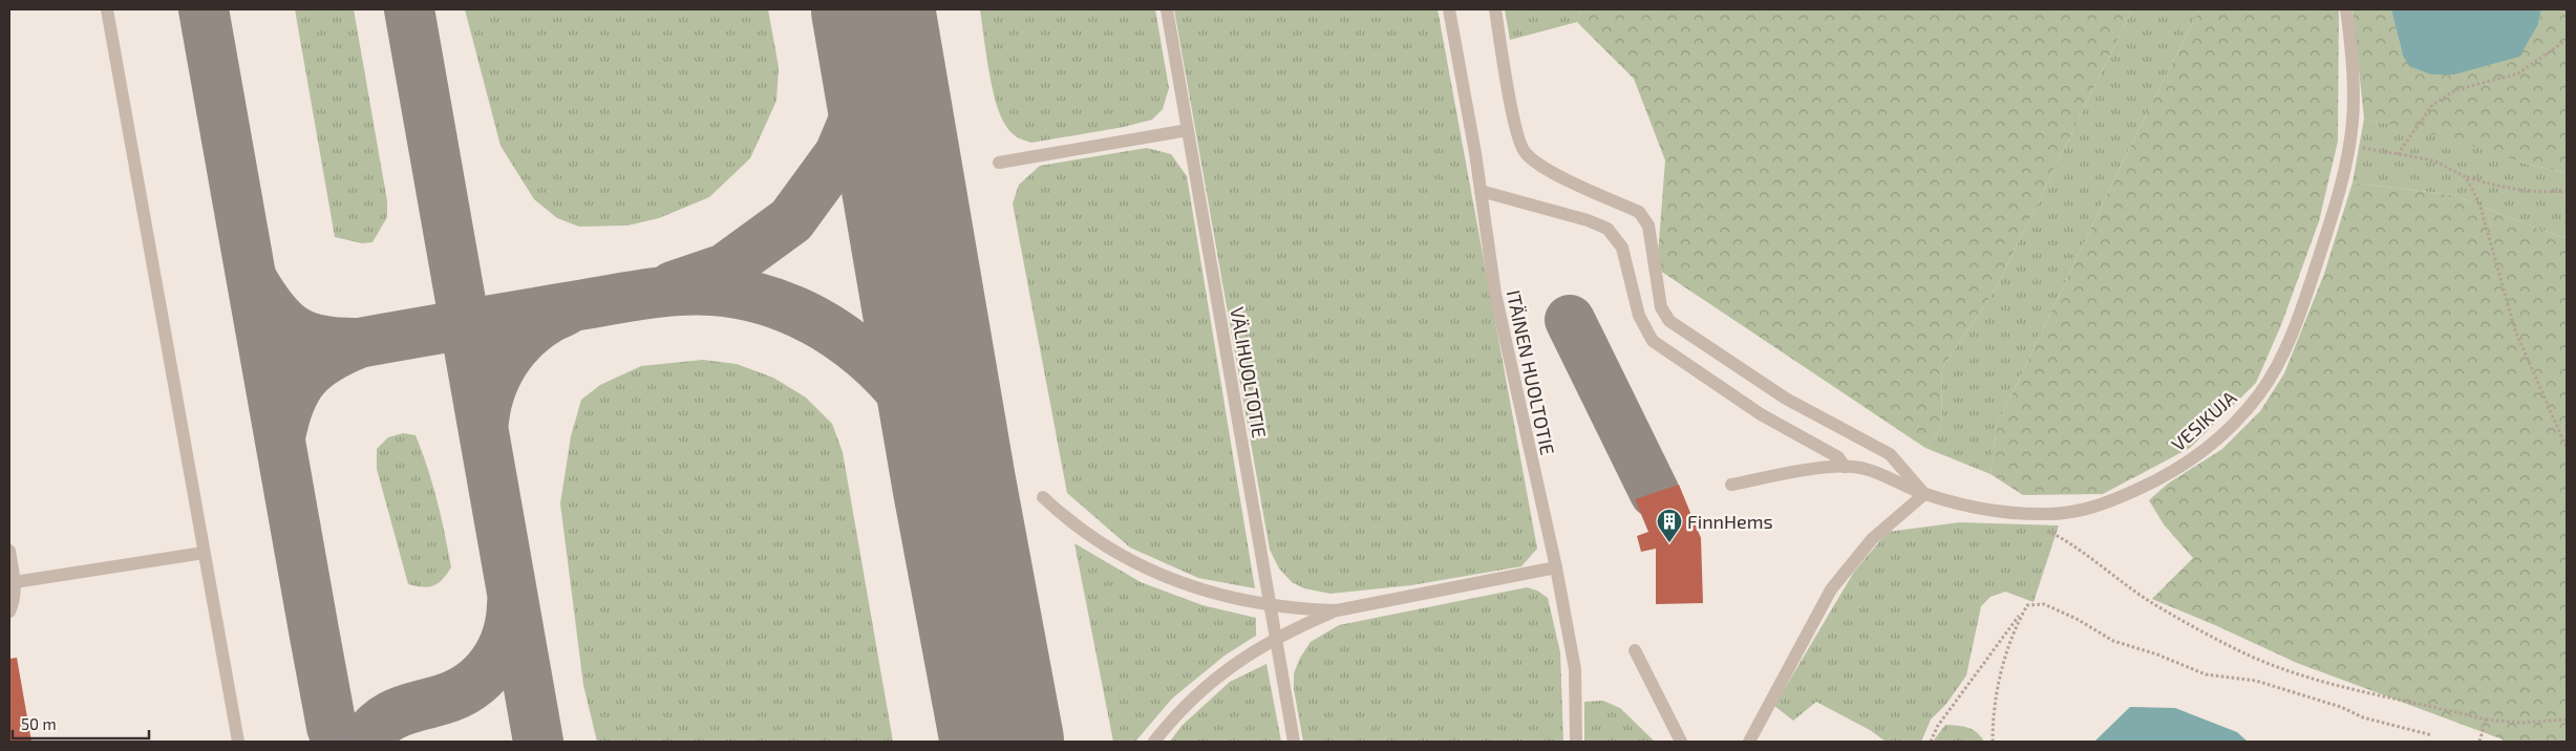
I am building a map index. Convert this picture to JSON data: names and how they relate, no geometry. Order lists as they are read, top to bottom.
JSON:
{
  "streets": {
    "lane": ["VÄLIHUOLTOTIE", "ITÄINEN HUOLTOTIE", "VESIKUJA"]
  },
  "places": {
    "building": ["FinnHems"]
  },
  "scale_bar": "50 m"
}
